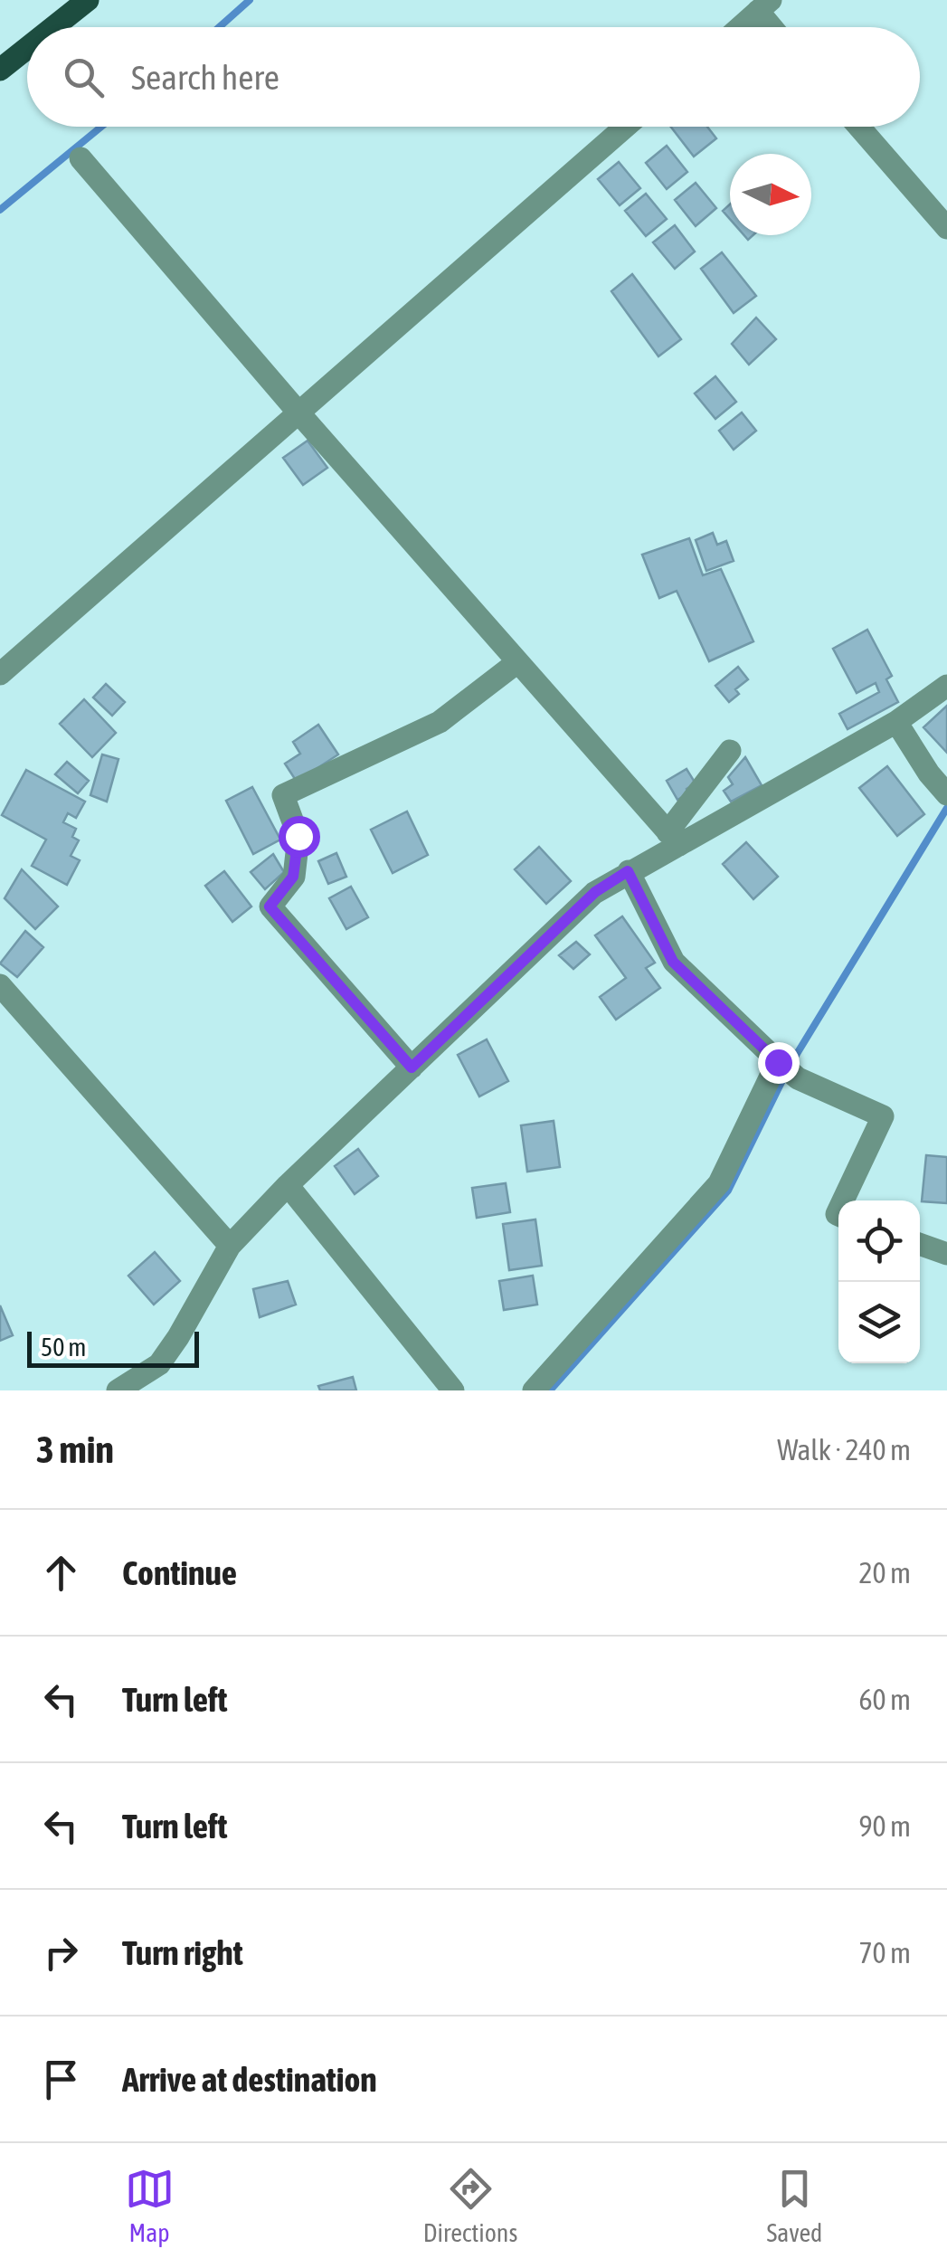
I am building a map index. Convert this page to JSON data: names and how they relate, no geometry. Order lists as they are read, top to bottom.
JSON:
{
  "scale_bar": "50 m",
  "north": "right",
  "page": {
    "search": "Search here",
    "scale": "50 m",
    "heading": ["3 min", "Walk · 240 m"],
    "list": [
      ["Continue", "20 m"],
      ["Turn left", "60 m"],
      ["Turn left", "90 m"],
      ["Turn right", "70 m"],
      "Arrive at destination"
    ],
    "nav": ["Map", "Directions", "Saved"]
  }
}
